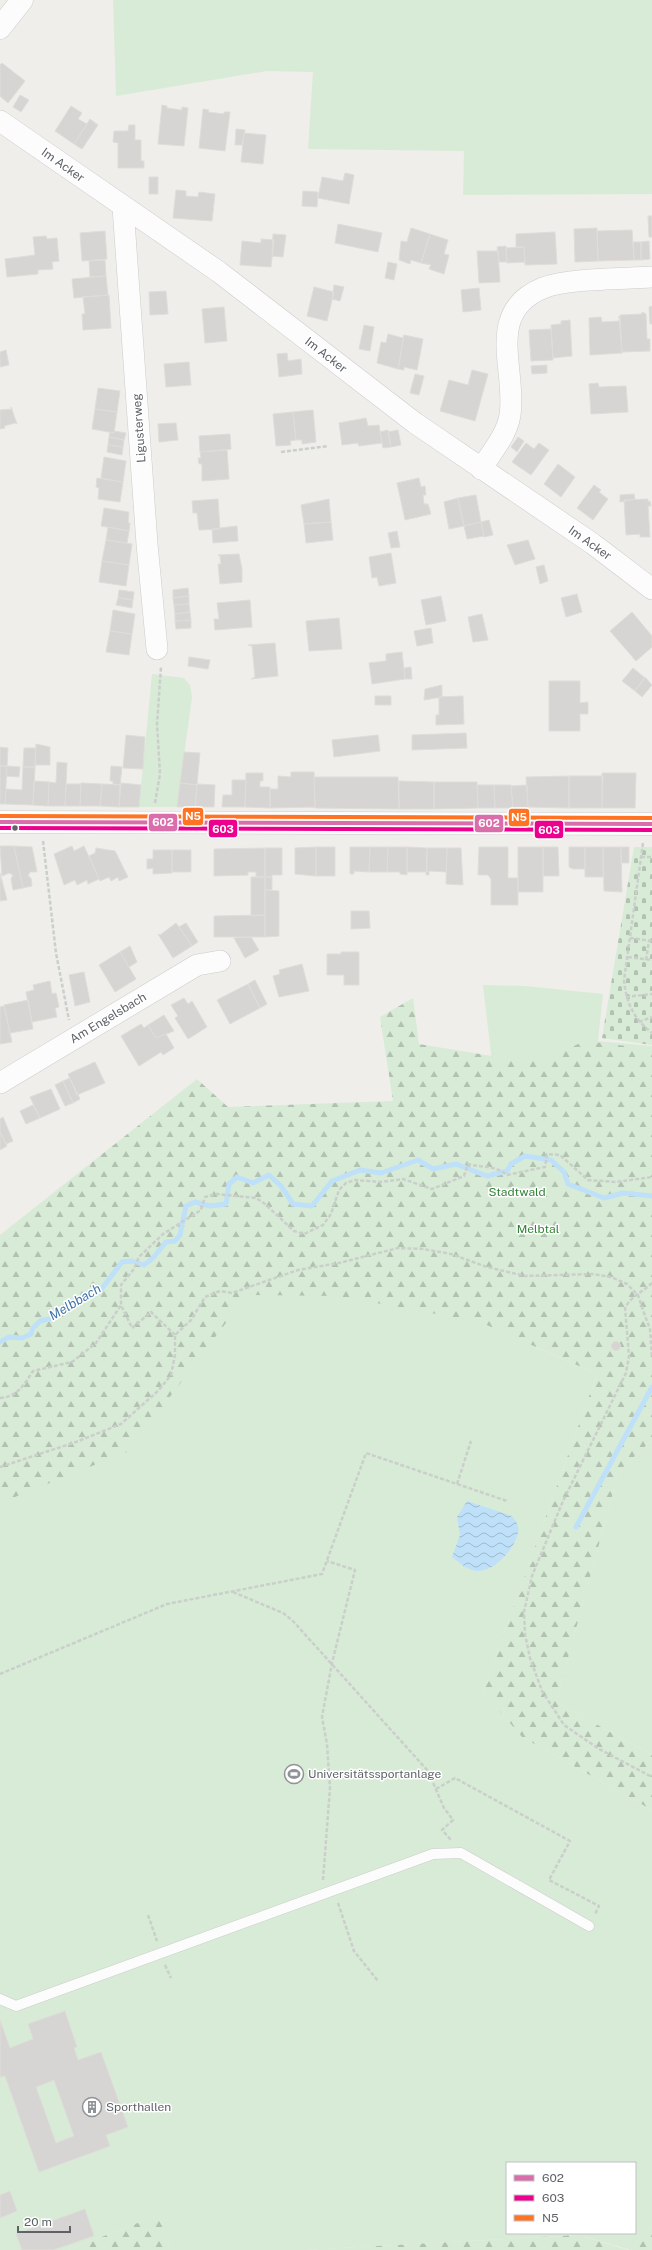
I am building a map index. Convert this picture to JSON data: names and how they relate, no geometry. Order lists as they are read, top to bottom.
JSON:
{
  "streets": {
    "street": ["Im Acker", "Ligusterweg", "Am Engelsbach"]
  },
  "crossings": [
    ["Im Acker", "Ligusterweg"]
  ],
  "water": ["Melbbach"],
  "parks": ["Stadtwald", "Melbtal"],
  "places": {
    "sports": ["Universitätssportanlage"],
    "building": ["Sporthallen"]
  },
  "lines": ["transit line N5", "transit line 602", "transit line 603"],
  "legend": ["602", "603", "N5"],
  "scale_bar": "20 m"
}
